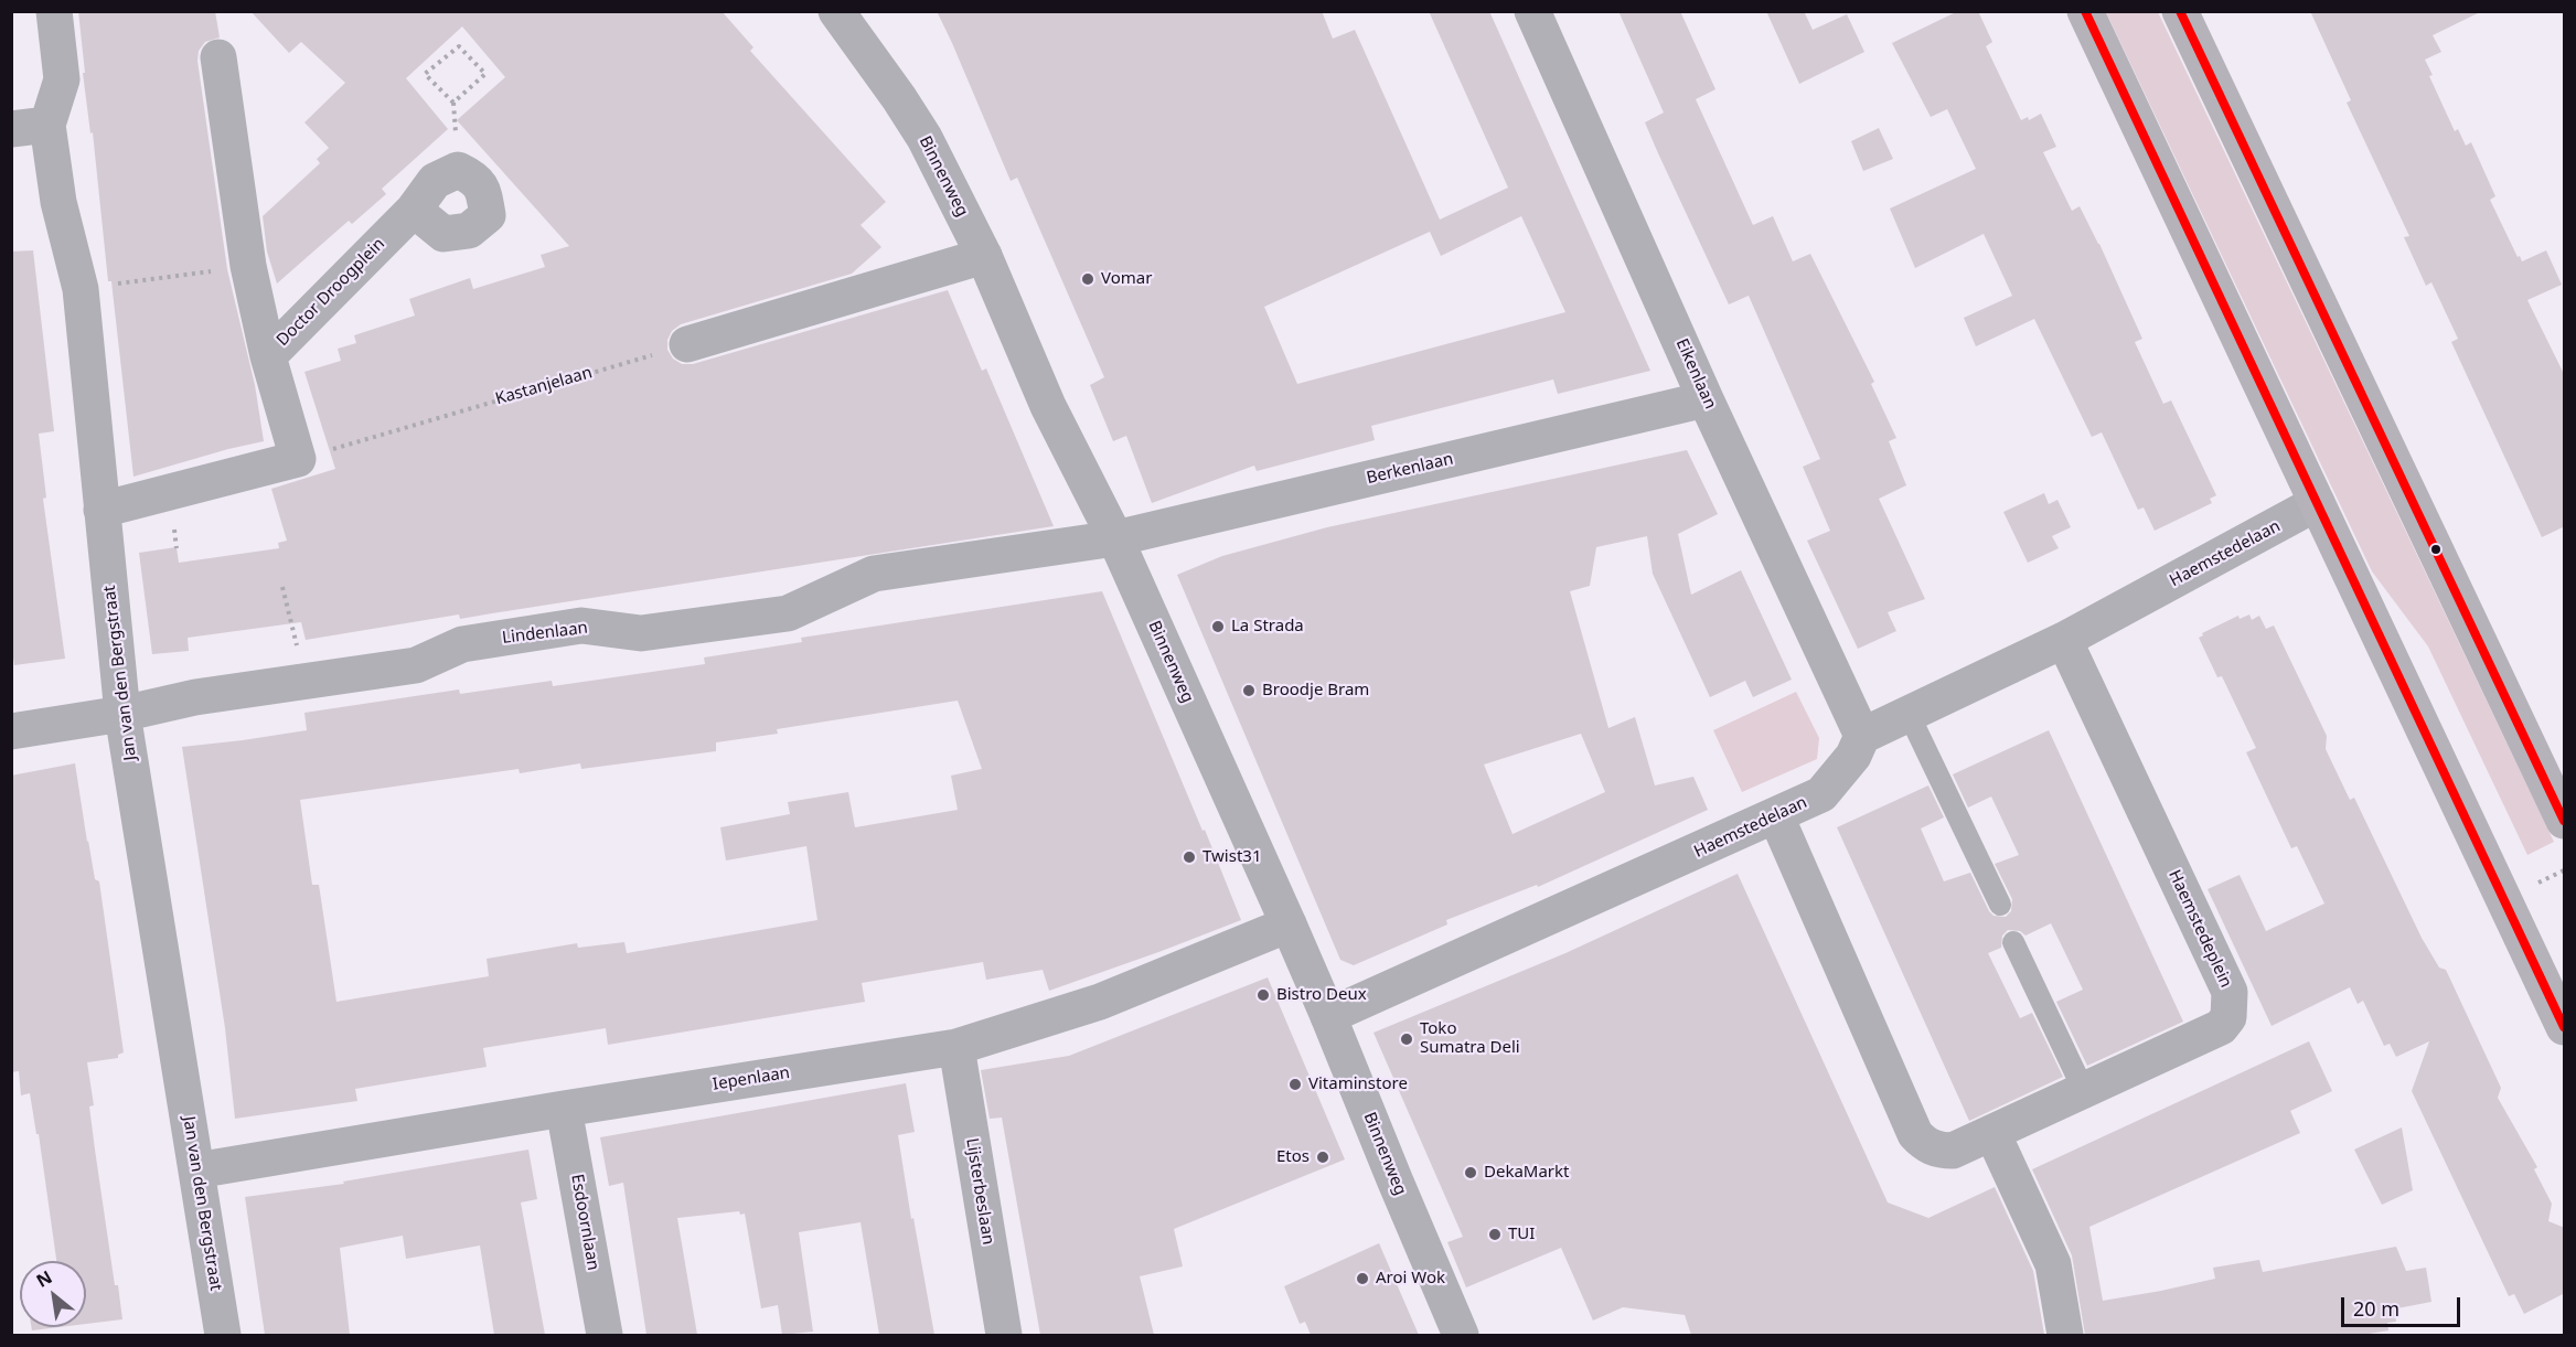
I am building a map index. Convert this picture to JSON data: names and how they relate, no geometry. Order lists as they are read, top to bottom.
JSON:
{
  "streets": {
    "street": [
      "Binnenweg",
      "Doctor Droogplein",
      "Eikenlaan",
      "Berkenlaan",
      "Haemstedelaan",
      "Lindenlaan",
      "Jan van den Bergstraat",
      "Haemstedeplein",
      "Iepenlaan",
      "Lijsterbeslaan",
      "Esdoornlaan"
    ],
    "path": ["Kastanjelaan"]
  },
  "crossings": [
    ["Binnenweg", "Berkenlaan"],
    ["Binnenweg", "Haemstedelaan"],
    ["Binnenweg", "Lindenlaan"],
    ["Binnenweg", "Iepenlaan"],
    ["Doctor Droogplein", "Kastanjelaan"],
    ["Eikenlaan", "Berkenlaan"],
    ["Eikenlaan", "Haemstedelaan"],
    ["Berkenlaan", "Lindenlaan"],
    ["Haemstedelaan", "Haemstedeplein"],
    ["Lindenlaan", "Jan van den Bergstraat"],
    ["Jan van den Bergstraat", "Iepenlaan"],
    ["Iepenlaan", "Lijsterbeslaan"],
    ["Iepenlaan", "Esdoornlaan"]
  ],
  "places": [
    "Vomar",
    "La Strada",
    "Broodje Bram",
    "Twist31",
    "Bistro Deux",
    "Toko Sumatra Deli",
    "Vitaminstore",
    "Etos",
    "DekaMarkt",
    "TUI",
    "Aroi Wok"
  ],
  "scale_bar": "20 m",
  "north": "top left"
}
